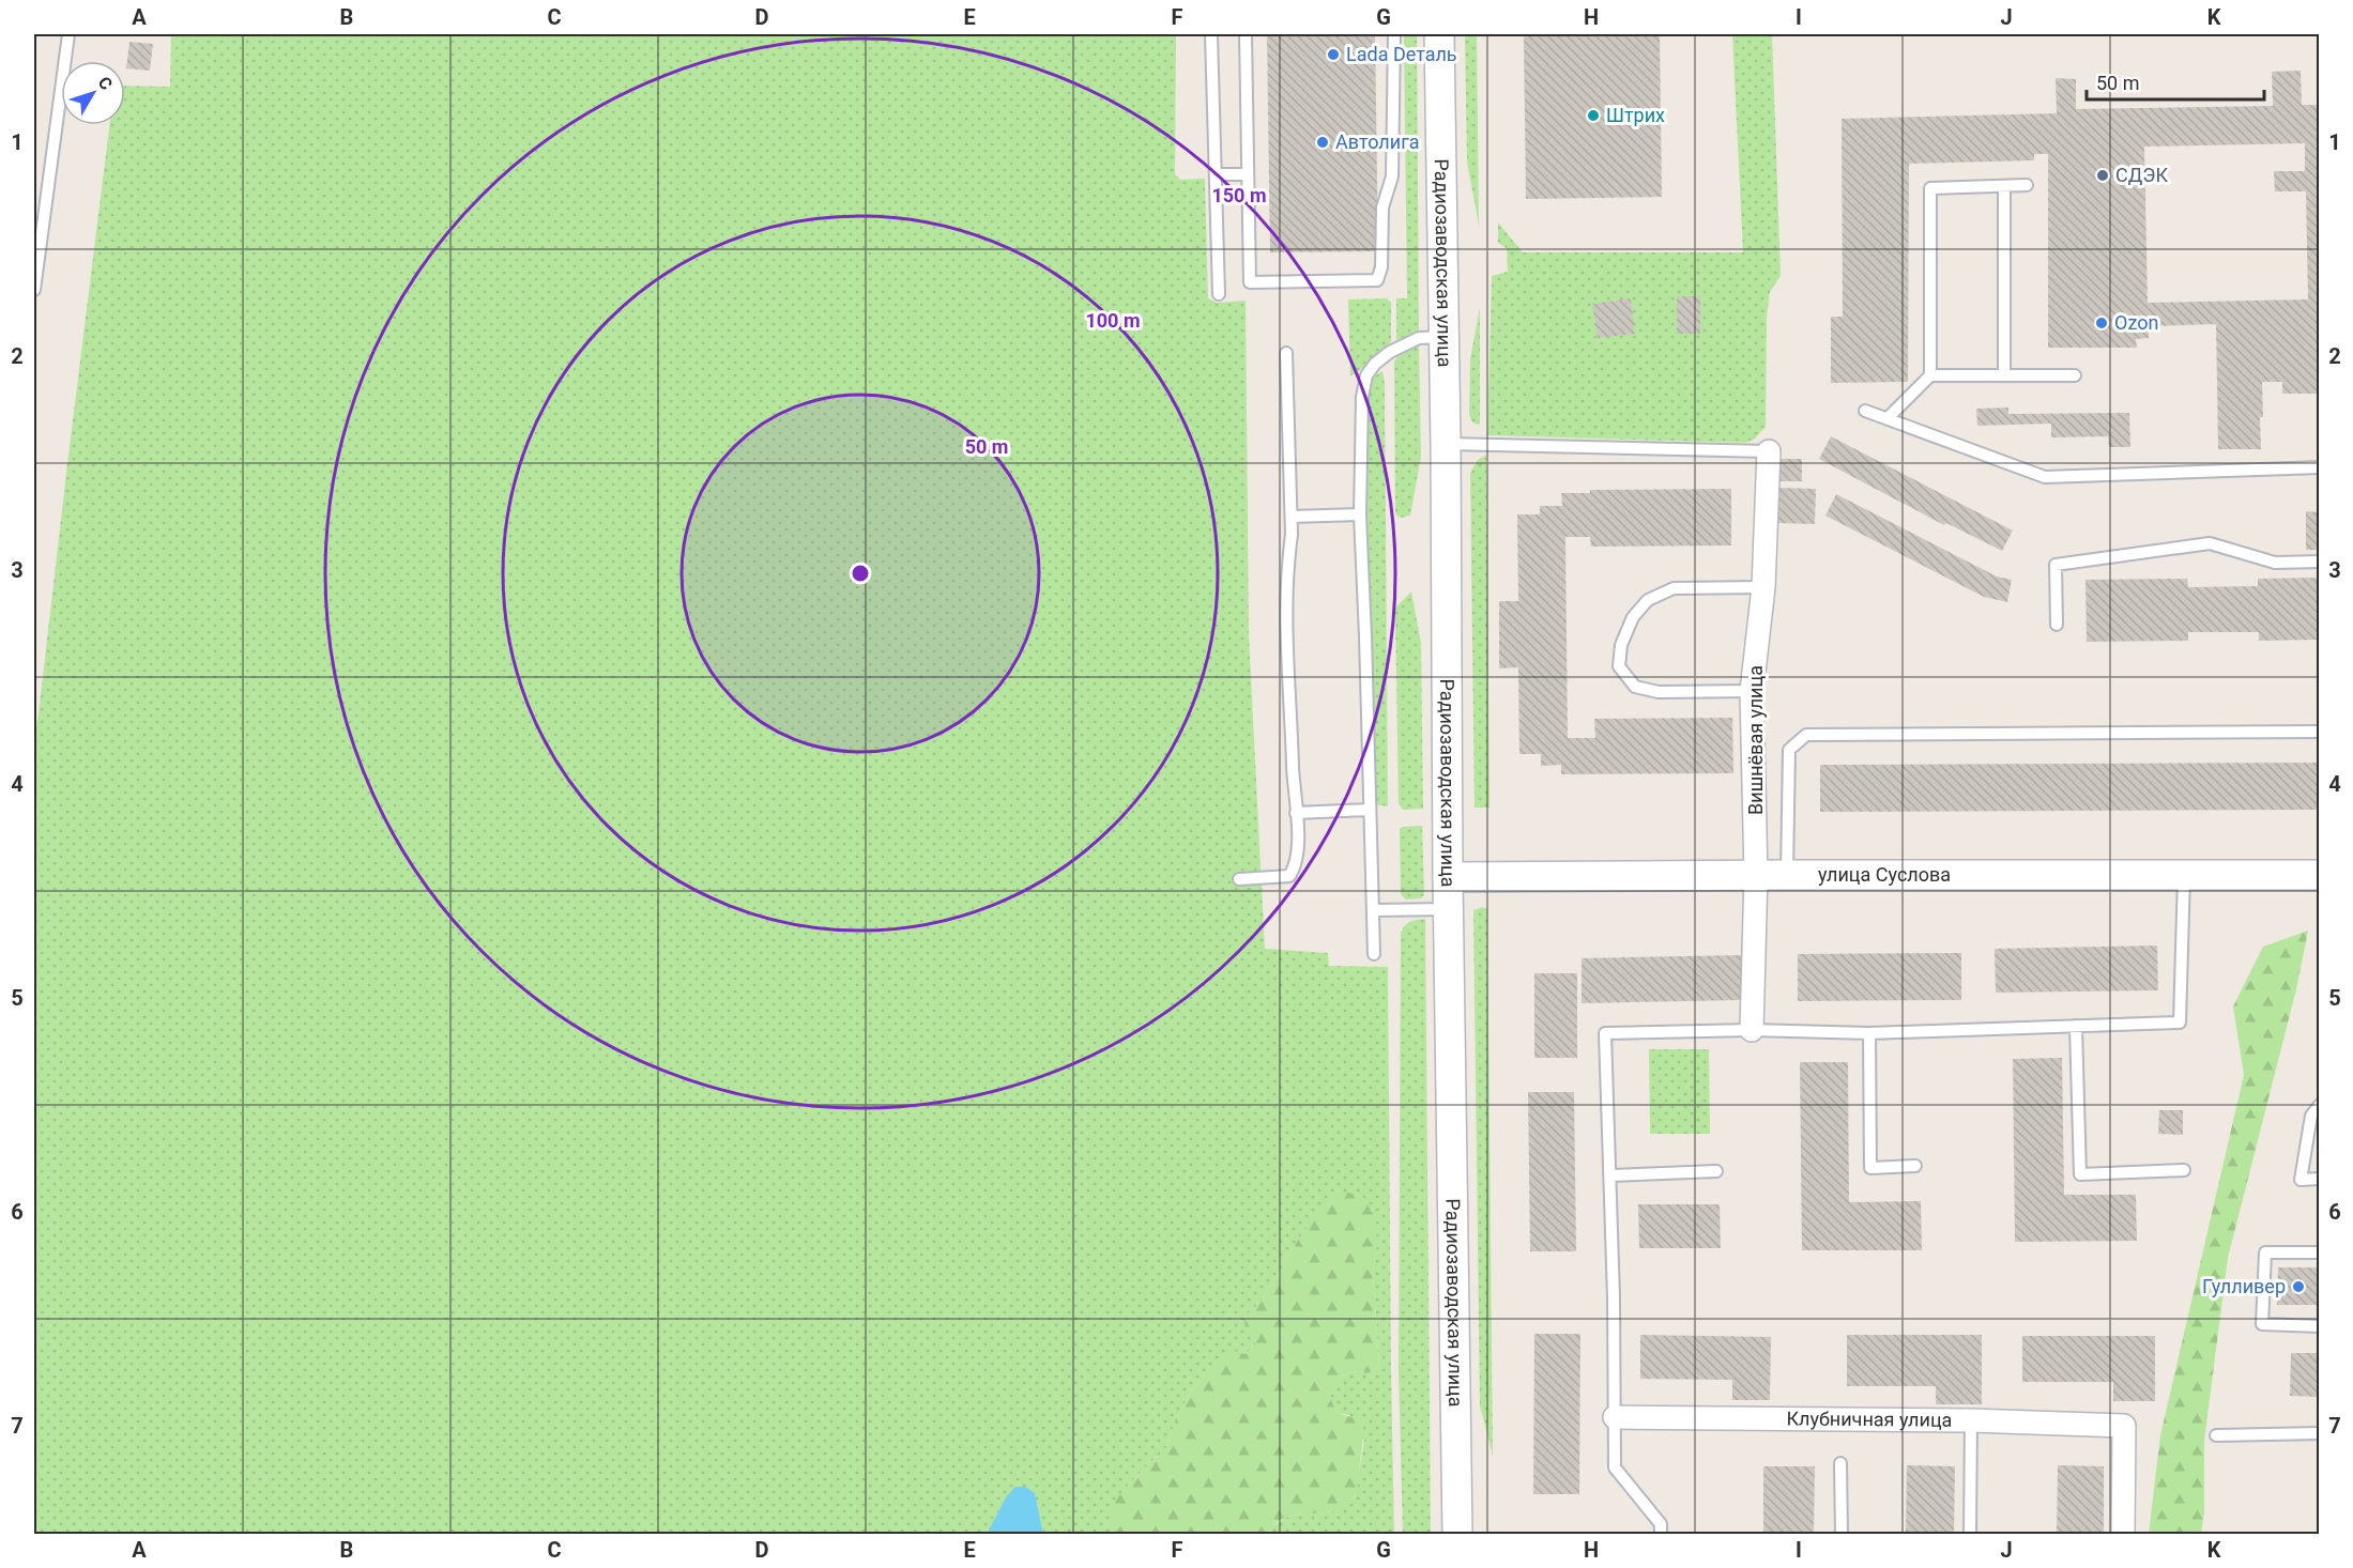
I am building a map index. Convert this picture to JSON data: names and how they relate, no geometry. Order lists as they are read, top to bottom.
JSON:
{
  "streets": {
    "street": [
      "Радиозаводская улица",
      "Вишнёвая улица",
      "улица Суслова",
      "Клубничная улица"
    ]
  },
  "crossings": [
    ["Радиозаводская улица", "улица Суслова"],
    ["Вишнёвая улица", "улица Суслова"]
  ],
  "places": [
    "Lada Dеталь",
    "Штрих",
    "Автолига",
    "СДЭК",
    "Ozon",
    "Гулливер"
  ],
  "scale_bar": "50 m",
  "north": "top right",
  "grid": {
    "columns": [
      "A",
      "B",
      "C",
      "D",
      "E",
      "F",
      "G",
      "H",
      "I",
      "J",
      "K"
    ],
    "rows": [
      "1",
      "2",
      "3",
      "4",
      "5",
      "6",
      "7"
    ]
  },
  "rings": ["150 m", "100 m", "50 m"]
}
